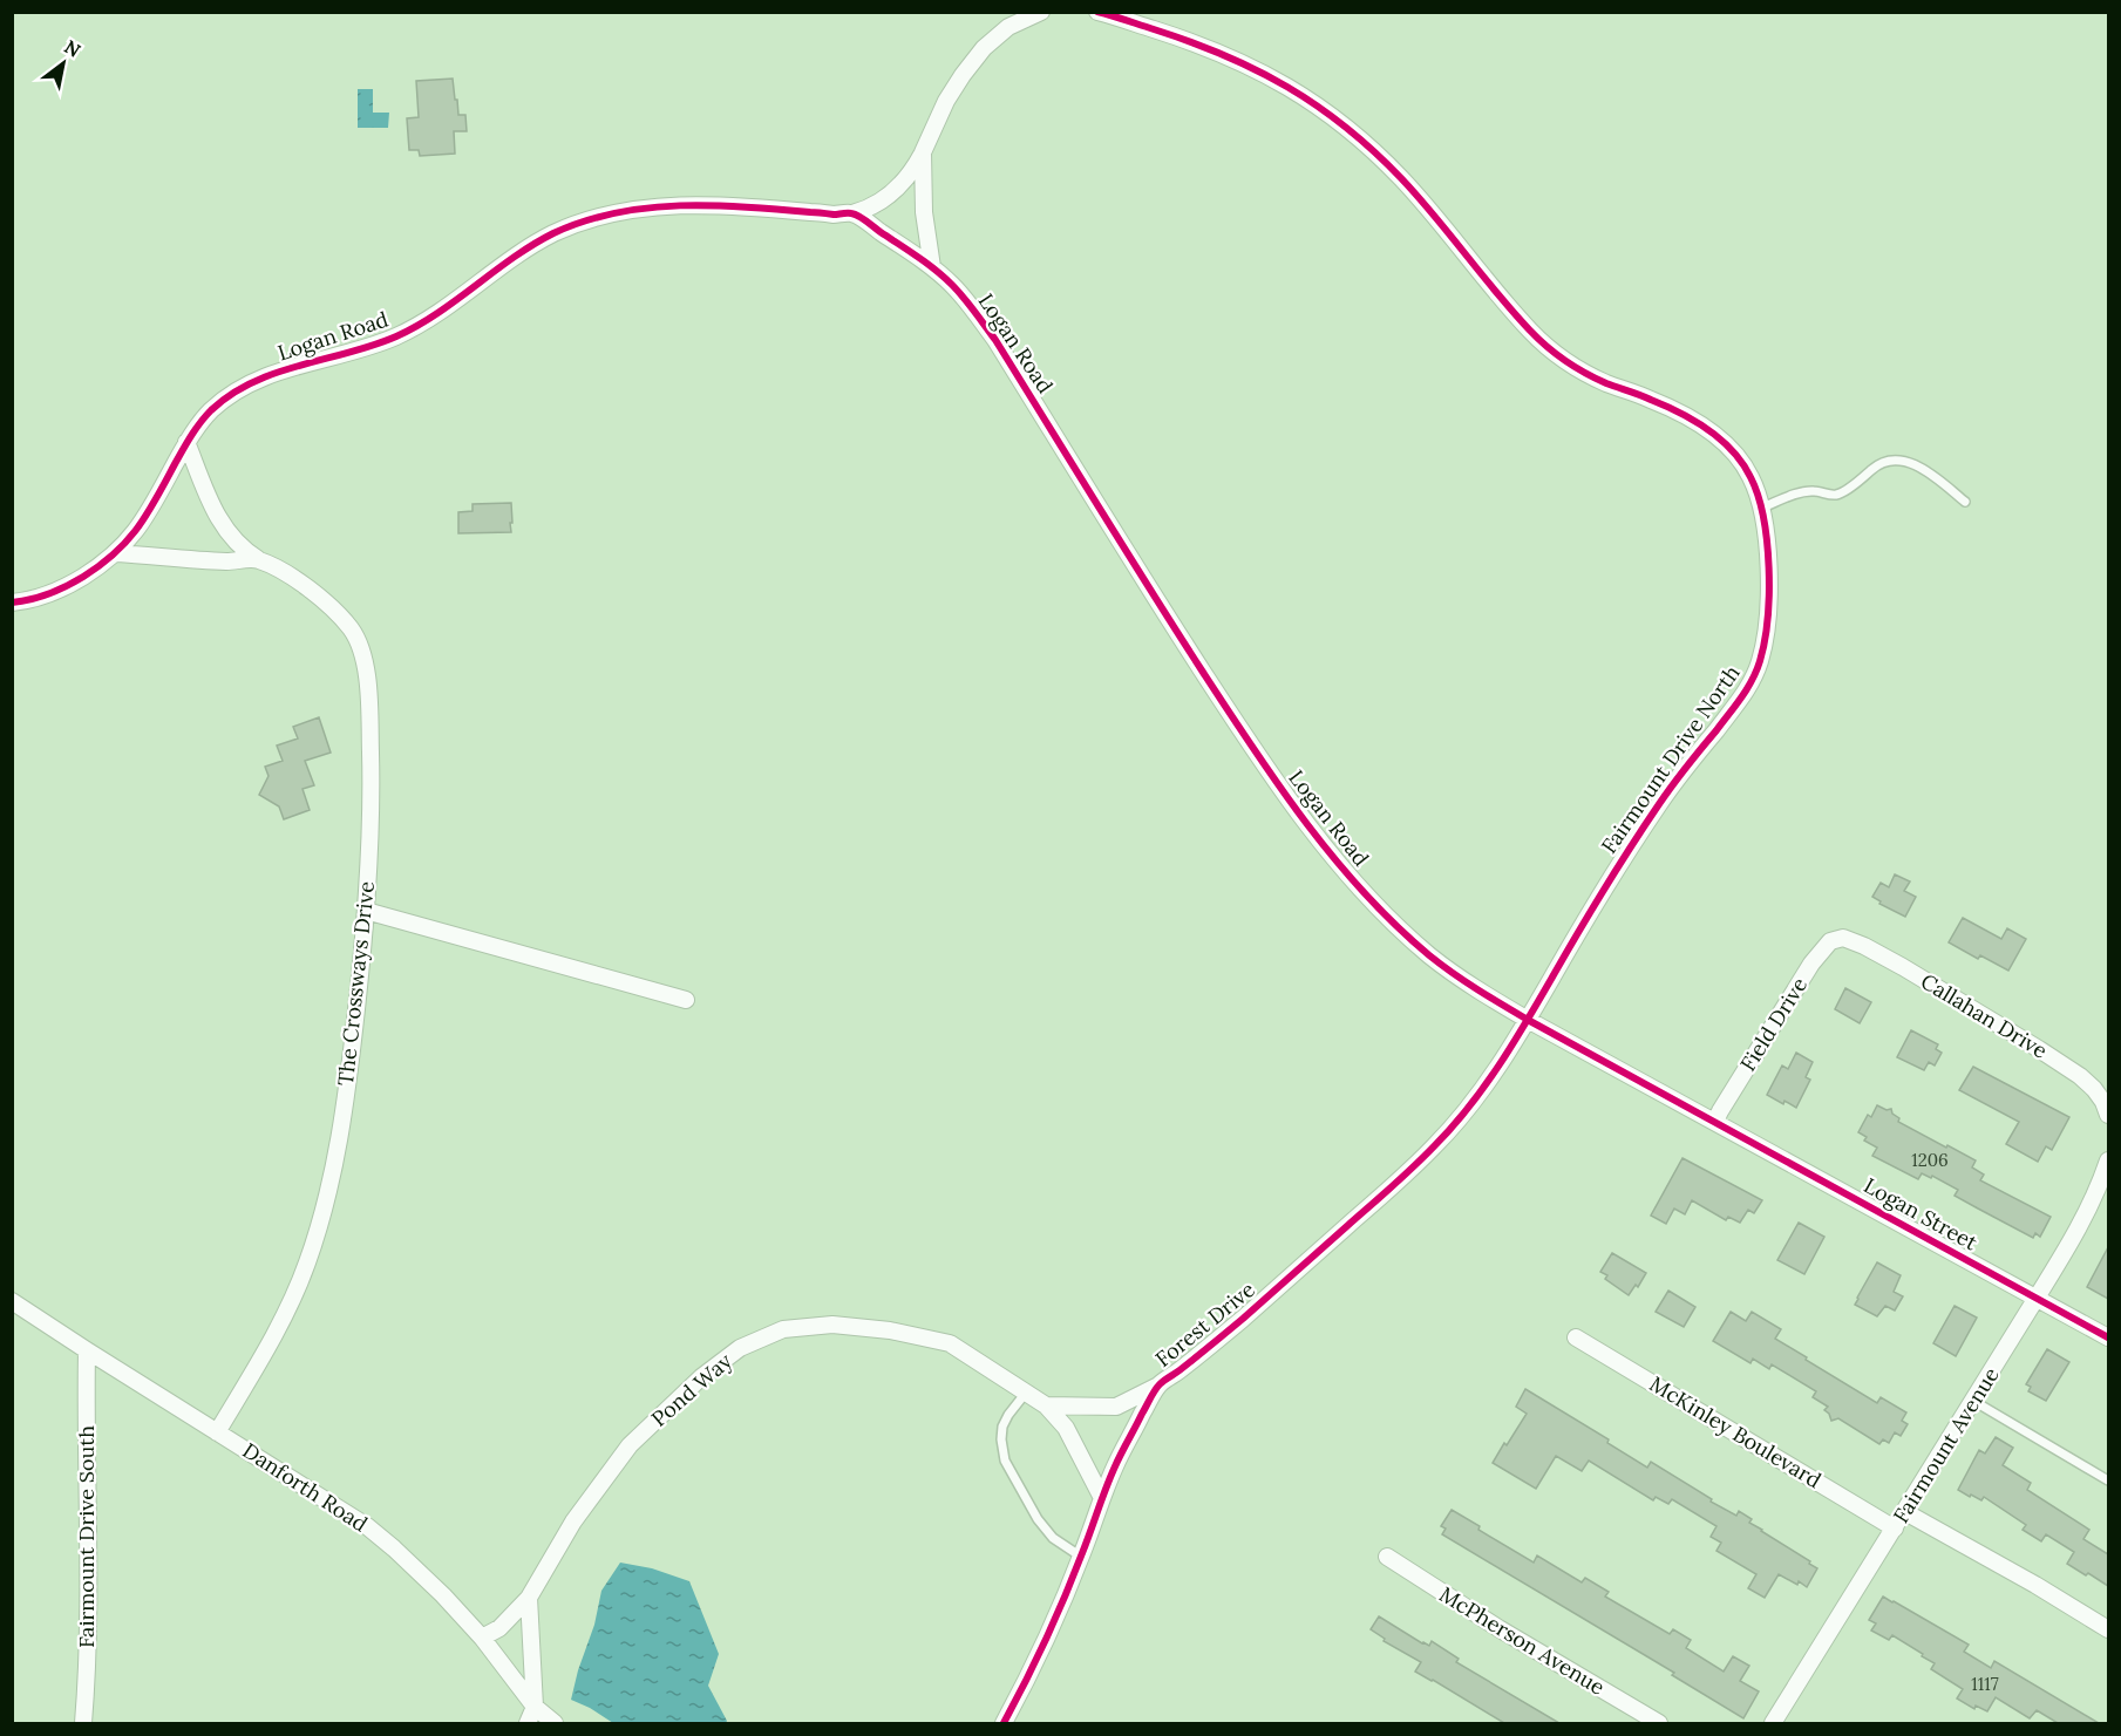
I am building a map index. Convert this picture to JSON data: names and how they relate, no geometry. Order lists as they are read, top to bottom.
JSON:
{
  "streets": {
    "street": [
      "Logan Road",
      "Fairmount Drive North",
      "The Crossways Drive",
      "Callahan Drive",
      "Field Drive",
      "Logan Street",
      "Forest Drive",
      "Pond Way",
      "McKinley Boulevard",
      "Fairmount Avenue",
      "Danforth Road",
      "Fairmount Drive South",
      "McPherson Avenue"
    ]
  },
  "crossings": [
    ["Logan Road", "Fairmount Drive North"],
    ["Logan Road", "The Crossways Drive"],
    ["Logan Road", "Field Drive"],
    ["Logan Road", "Logan Street"],
    ["Logan Road", "Forest Drive"],
    ["Fairmount Drive North", "Forest Drive"],
    ["The Crossways Drive", "Danforth Road"],
    ["Callahan Drive", "Field Drive"],
    ["Field Drive", "Logan Street"],
    ["Logan Street", "Fairmount Avenue"],
    ["Forest Drive", "Pond Way"],
    ["Pond Way", "Danforth Road"],
    ["McKinley Boulevard", "Fairmount Avenue"],
    ["Danforth Road", "Fairmount Drive South"]
  ],
  "house_numbers": ["1206", "1117"],
  "north": "top right"
}
